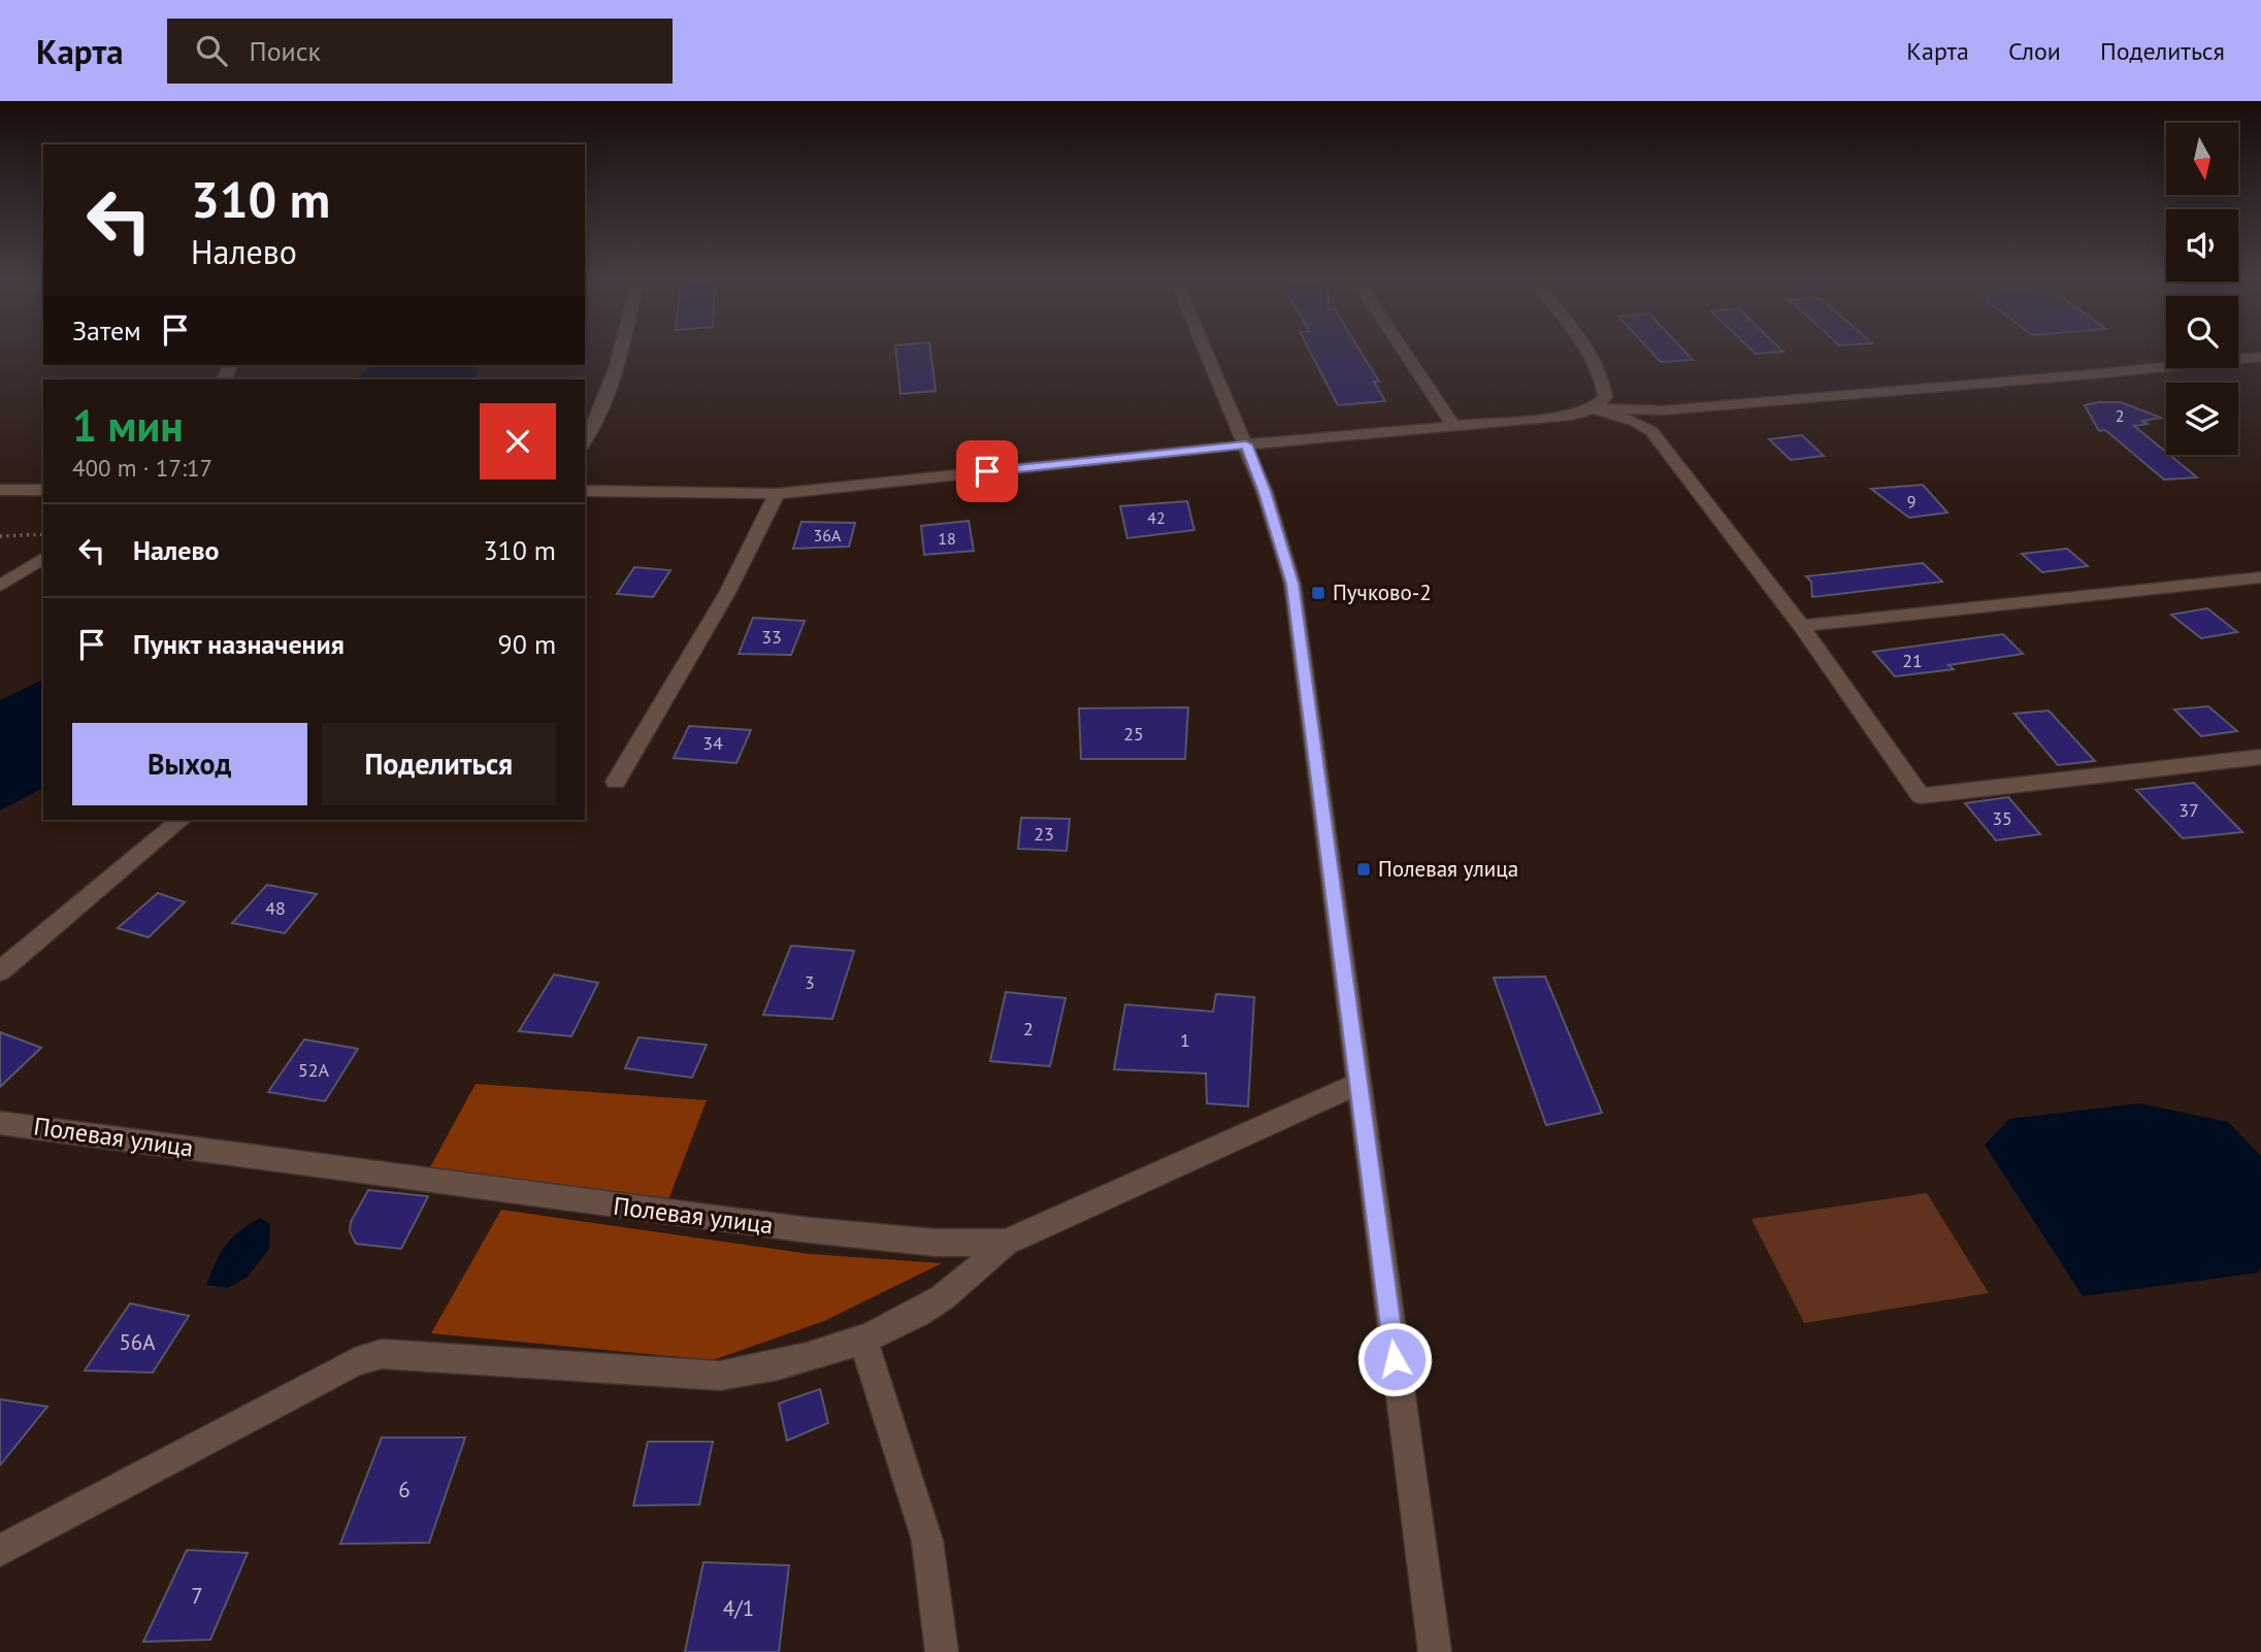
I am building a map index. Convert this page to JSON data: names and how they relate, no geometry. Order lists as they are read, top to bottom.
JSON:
{
  "streets": {
    "street": ["Полевая улица"]
  },
  "places": {
    "transit": ["Пучково-2", "Полевая улица"]
  },
  "house_numbers": [
    "2",
    "9",
    "42",
    "36А",
    "18",
    "33",
    "21",
    "25",
    "34",
    "37",
    "35",
    "23",
    "48",
    "3",
    "2",
    "1",
    "52А",
    "56А",
    "6",
    "7",
    "4/1"
  ],
  "north": "bottom",
  "page": {
    "header": "Карта",
    "search": "Поиск",
    "nav": ["Карта", "Слои", "Поделиться"],
    "turn": ["310 m", "Налево"],
    "then": "Затем",
    "heading": ["1 мин", "400 m · 17:17"],
    "list": [
      {
        "name": "Налево",
        "value": "310 m"
      },
      {
        "name": "Пункт назначения",
        "value": "90 m"
      }
    ],
    "buttons": ["Выход", "Поделиться"]
  }
}
